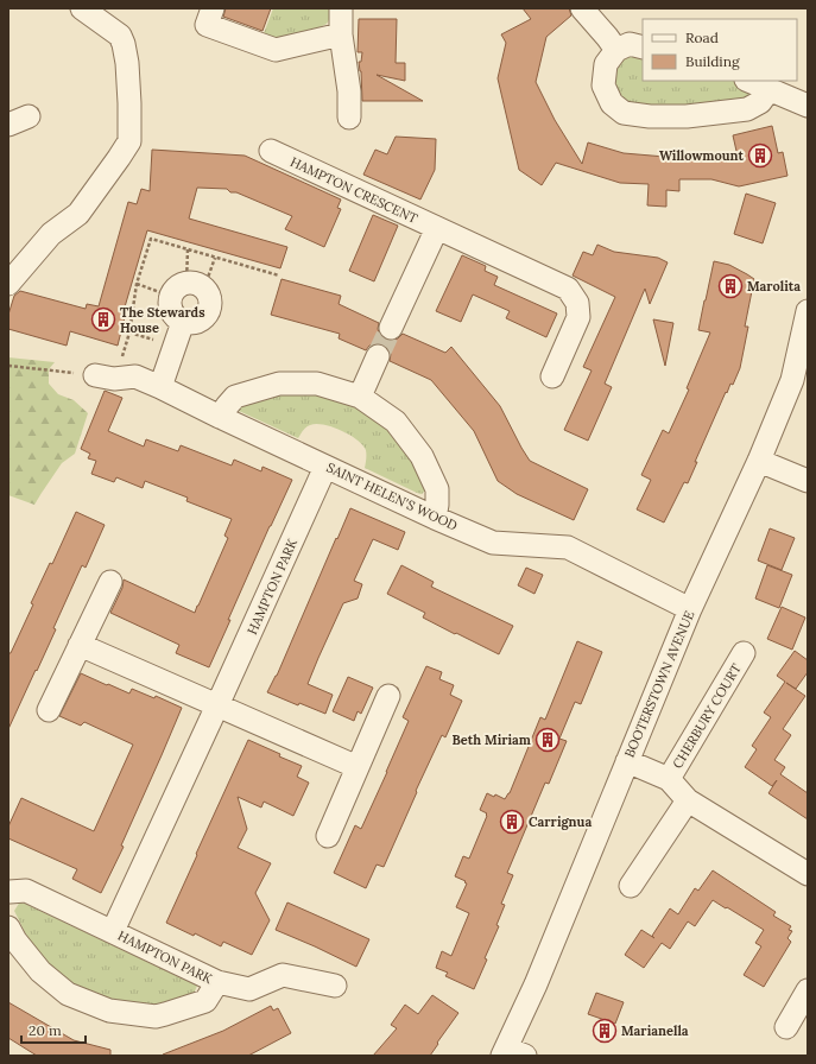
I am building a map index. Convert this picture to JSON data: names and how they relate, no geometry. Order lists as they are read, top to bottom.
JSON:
{
  "streets": {
    "street": [
      "HAMPTON CRESCENT",
      "SAINT HELEN'S WOOD",
      "HAMPTON PARK",
      "BOOTERSTOWN AVENUE",
      "CHERBURY COURT"
    ]
  },
  "crossings": [
    ["SAINT HELEN'S WOOD", "HAMPTON PARK"],
    ["SAINT HELEN'S WOOD", "BOOTERSTOWN AVENUE"],
    ["BOOTERSTOWN AVENUE", "CHERBURY COURT"]
  ],
  "places": {
    "building": [
      "Willowmount",
      "Marolita",
      "The Stewards House",
      "Beth Miriam",
      "Carrignua",
      "Marianella"
    ]
  },
  "legend": ["Road", "Building"],
  "scale_bar": "20 m"
}
